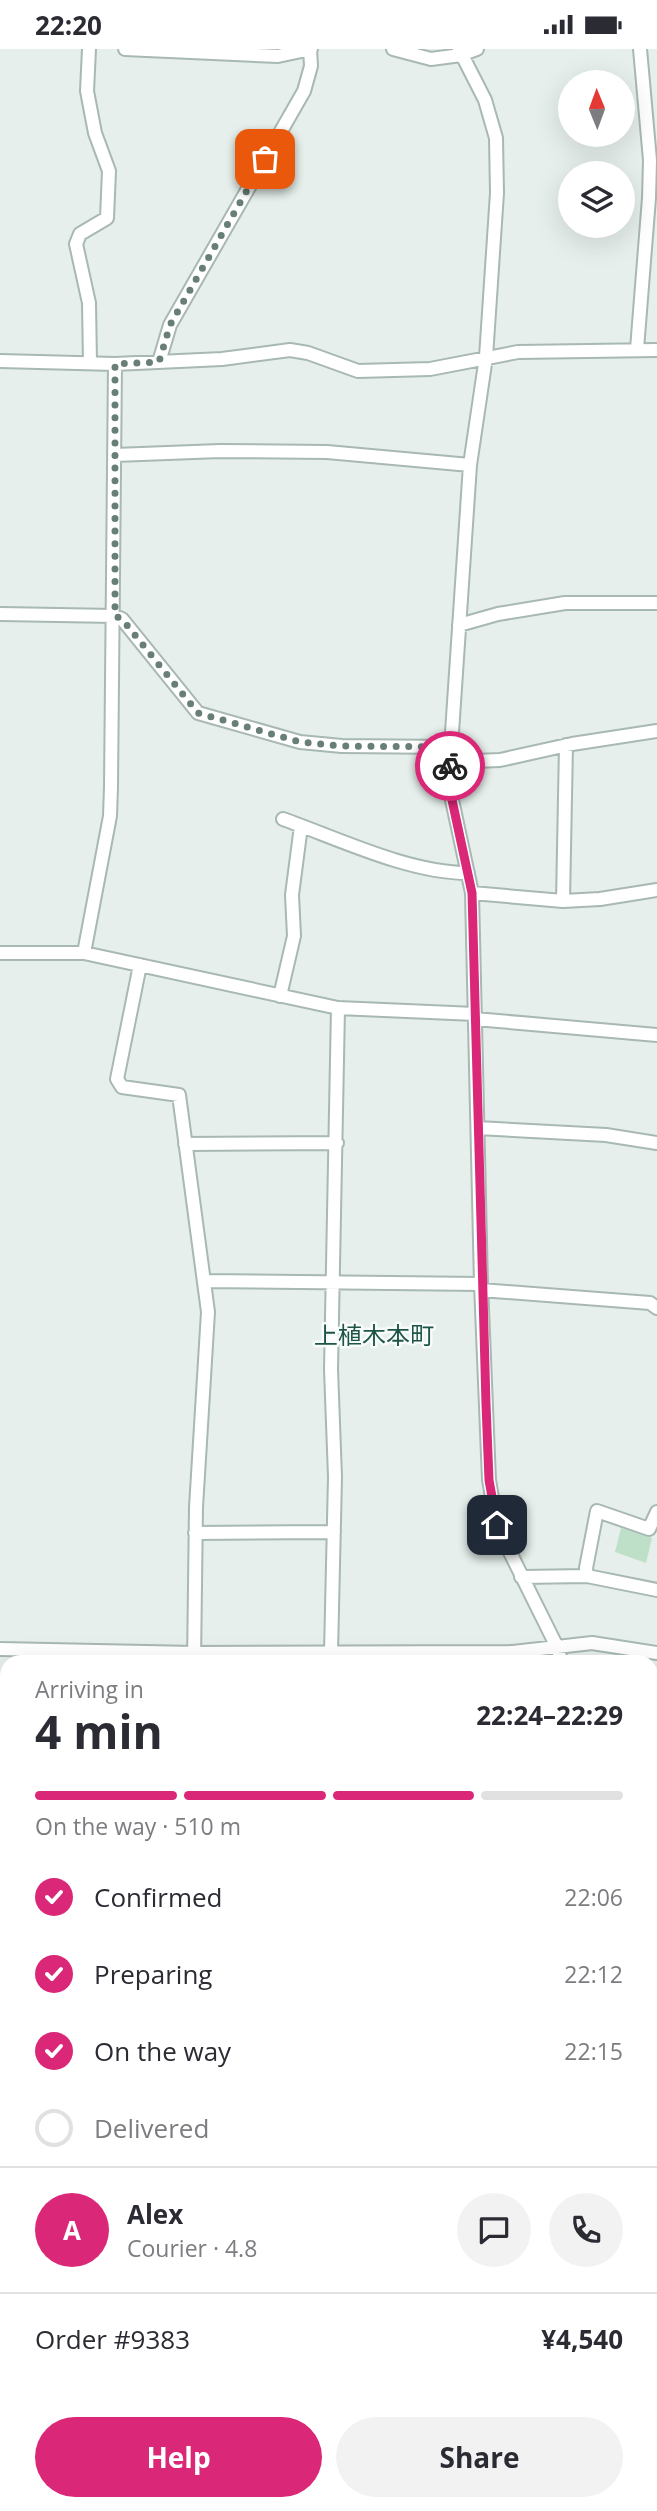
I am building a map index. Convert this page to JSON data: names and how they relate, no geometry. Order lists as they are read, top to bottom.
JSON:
{
  "districts": ["上植木本町"],
  "north": "top",
  "page": {
    "status": "22:20",
    "heading": ["4 min", "Arriving in", "22:24–22:29"],
    "panel": [
      "Alex",
      "Courier · 4.8",
      "Order #9383",
      "¥4,540"
    ],
    "bar": "On the way · 510 m",
    "list": [
      ["Confirmed", "22:06"],
      ["Preparing", "22:12"],
      ["On the way", "22:15"],
      "Delivered"
    ],
    "round": "A",
    "buttons": ["Help", "Share"]
  }
}
